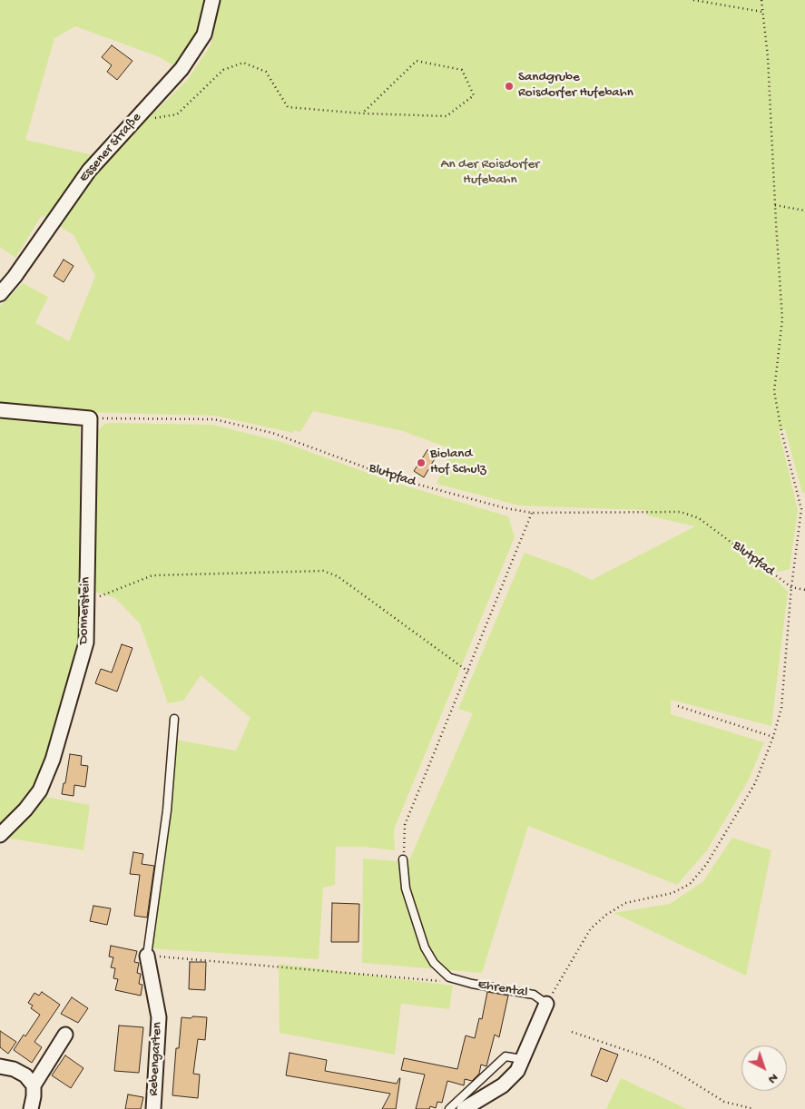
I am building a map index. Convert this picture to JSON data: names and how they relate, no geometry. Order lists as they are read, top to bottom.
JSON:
{
  "streets": {
    "street": [
      "Essener Straße",
      "Donnerstein",
      "Ehrental",
      "Rebengarten"
    ],
    "path": ["Blutpfad"]
  },
  "crossings": [
    ["Blutpfad", "Donnerstein"]
  ],
  "parks": ["An der Roisdorfer Hufebahn"],
  "places": ["Sandgrube Roisdorfer Hufebahn", "Bioland Hof Schulz"],
  "north": "bottom right"
}
